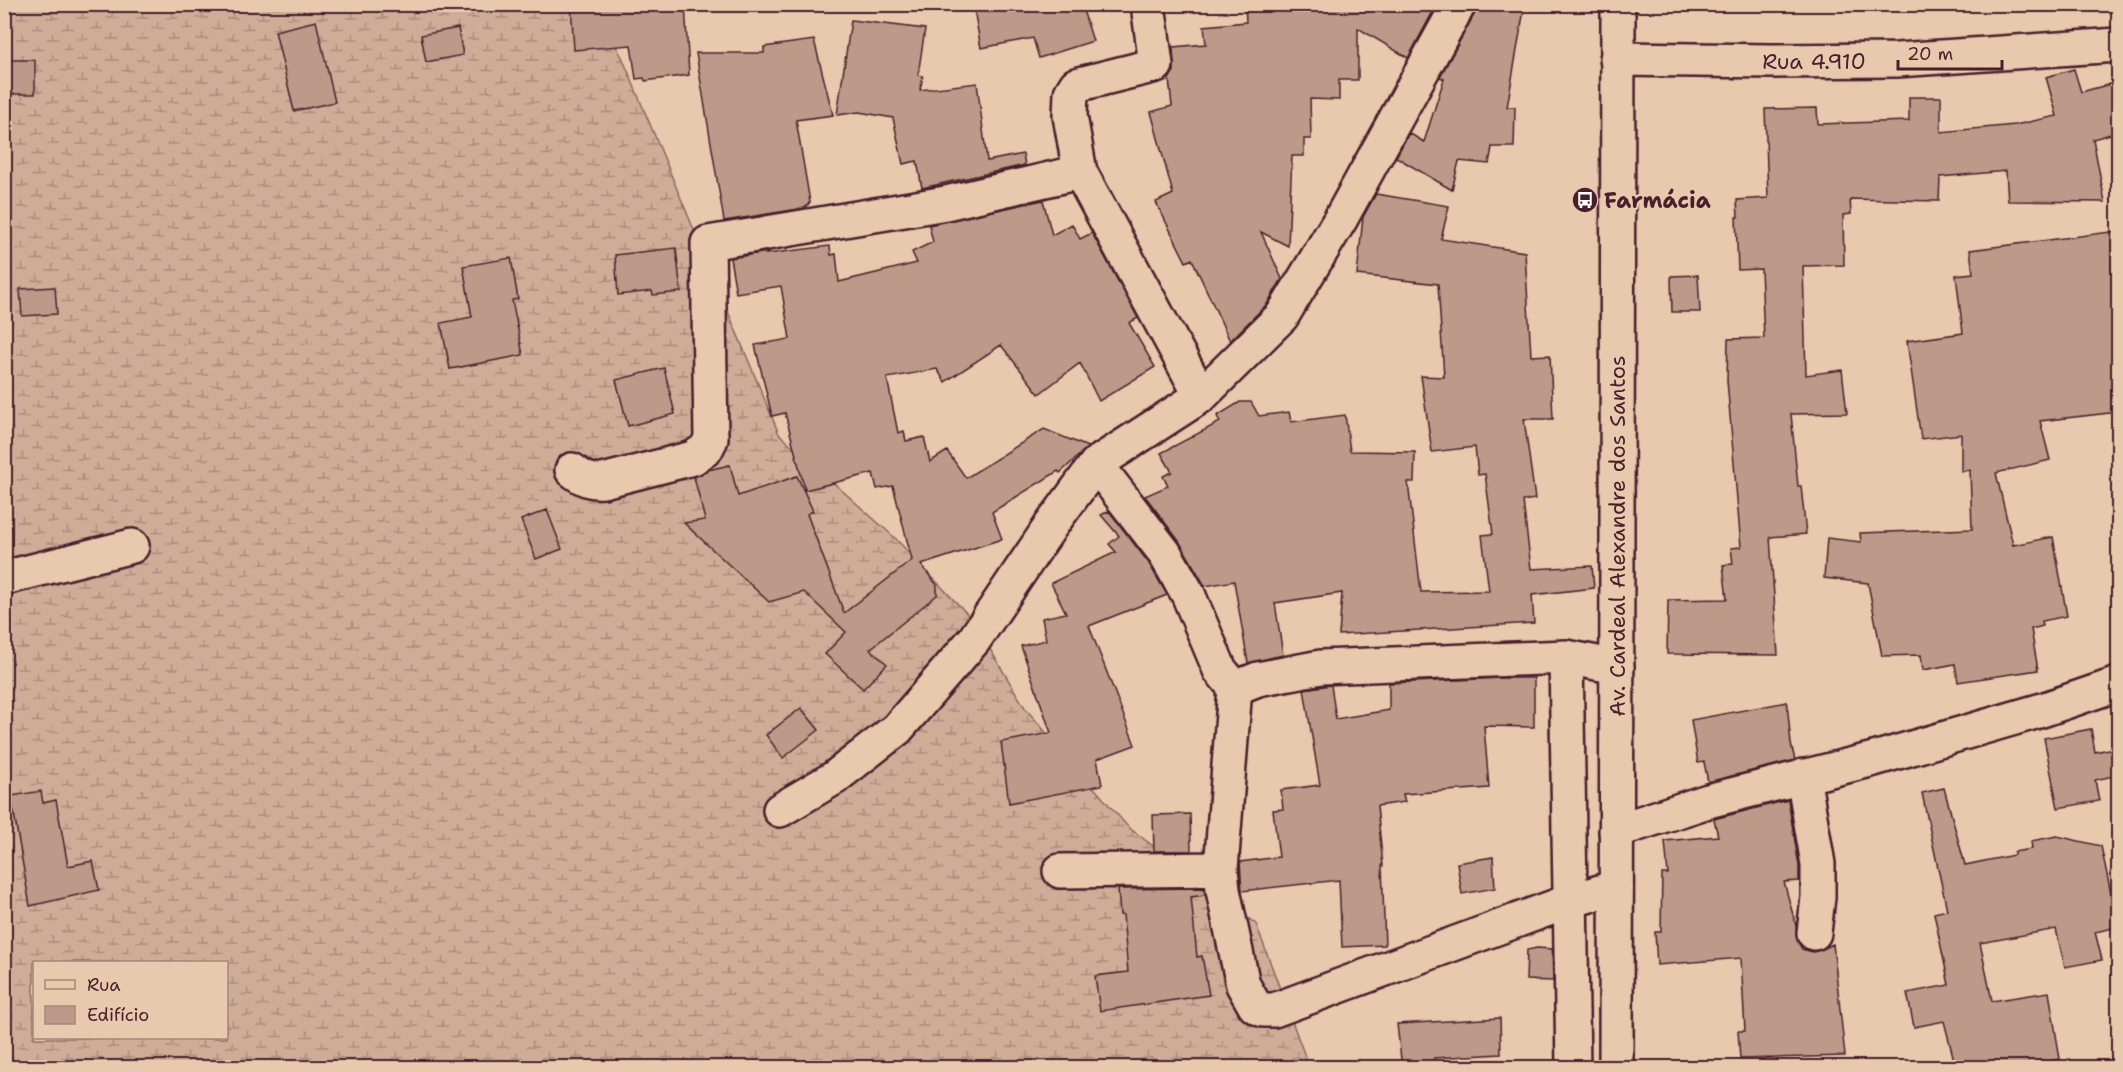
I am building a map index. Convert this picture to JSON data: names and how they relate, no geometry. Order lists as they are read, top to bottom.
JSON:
{
  "streets": {
    "street": ["Rua 4.910", "Av. Cardeal Alexandre dos Santos"]
  },
  "crossings": [
    ["Rua 4.910", "Av. Cardeal Alexandre dos Santos"]
  ],
  "places": {
    "bus stop": ["Farmácia"]
  },
  "legend": ["Rua", "Edifício"],
  "scale_bar": "20 m"
}
